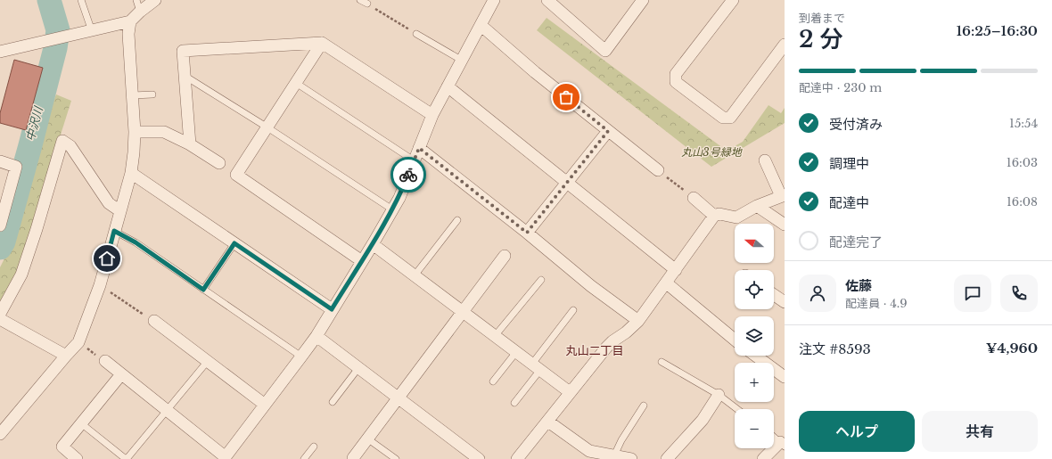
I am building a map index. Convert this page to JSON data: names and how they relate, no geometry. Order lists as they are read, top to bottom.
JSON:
{
  "districts": ["丸山二丁目"],
  "water": ["中沢川"],
  "parks": ["丸山3号緑地"],
  "north": "left",
  "page": {
    "heading": ["2 分", "到着まで", "16:25–16:30"],
    "panel": [
      "佐藤",
      "配達員 · 4.9",
      "注文 #8593",
      "¥4,960"
    ],
    "bar": "配達中 · 230 m",
    "list": [
      ["受付済み", "15:54"],
      ["調理中", "16:03"],
      ["配達中", "16:08"],
      "配達完了"
    ],
    "map_buttons": ["+", "−"],
    "buttons": ["ヘルプ", "共有"]
  }
}
